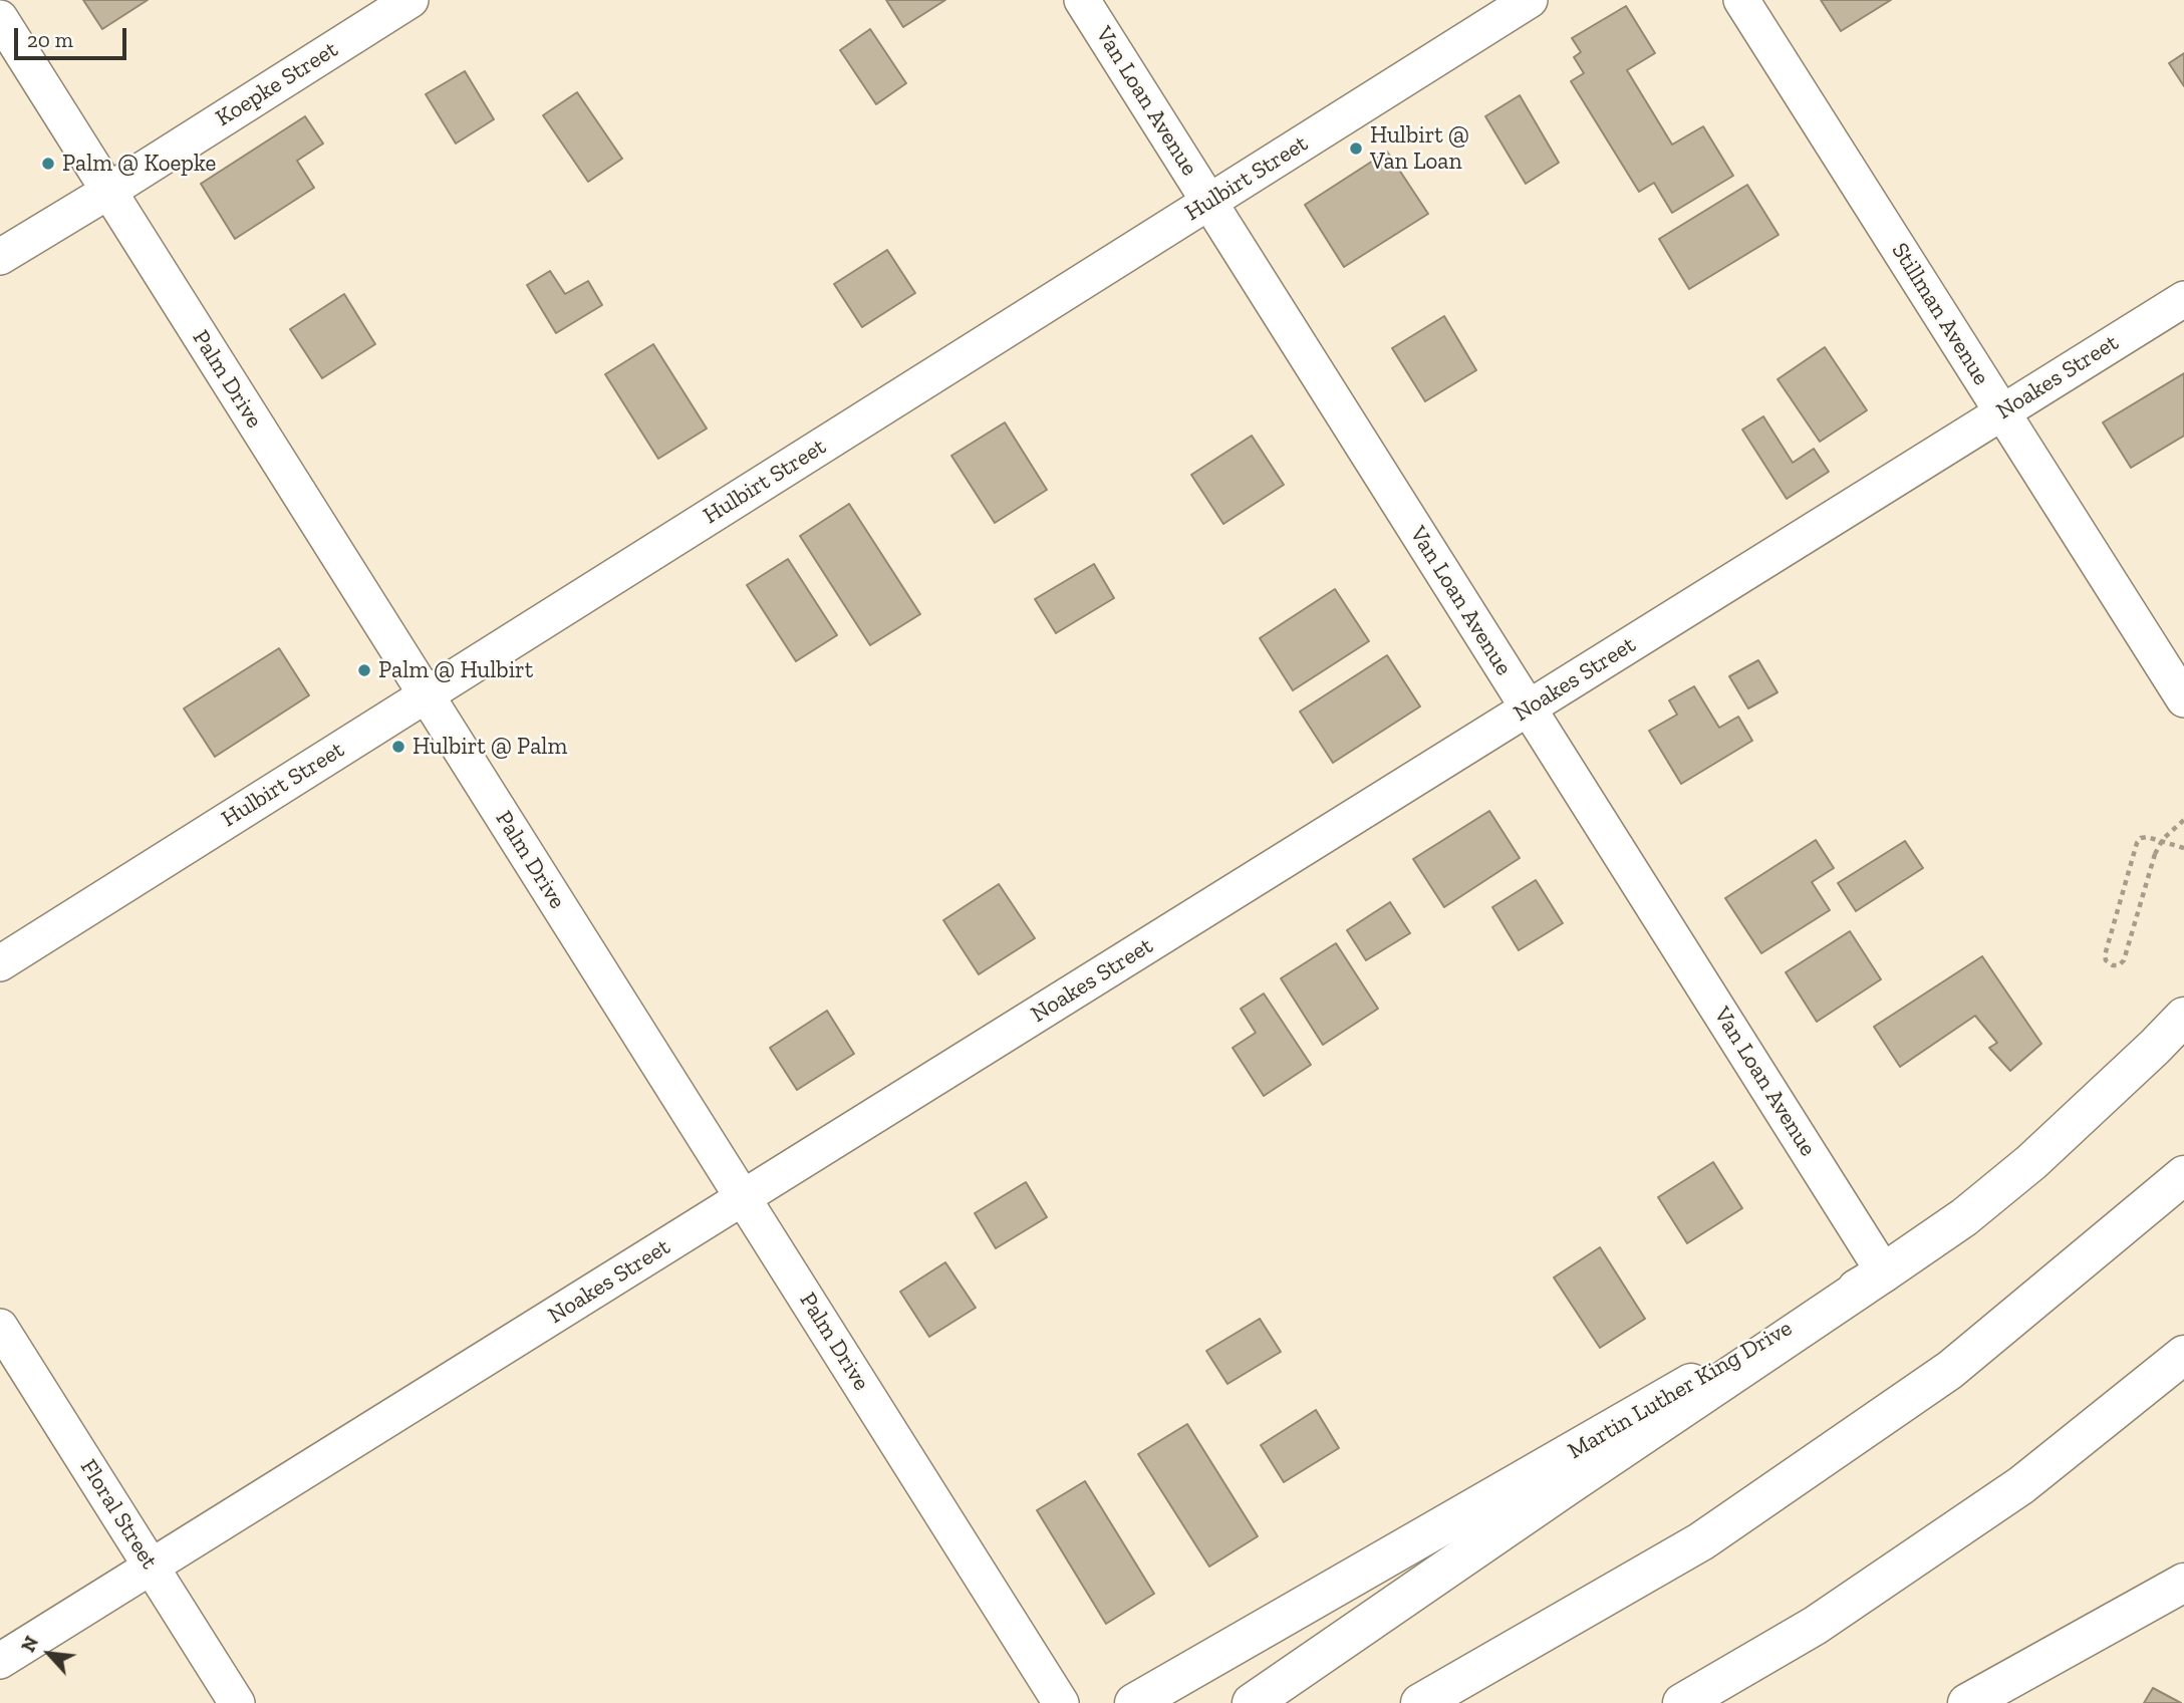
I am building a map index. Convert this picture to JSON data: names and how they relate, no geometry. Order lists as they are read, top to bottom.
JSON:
{
  "streets": {
    "main road": ["Martin Luther King Drive"],
    "street": [
      "Koepke Street",
      "Van Loan Avenue",
      "Hulbirt Street",
      "Stillman Avenue",
      "Noakes Street",
      "Palm Drive",
      "Floral Street"
    ]
  },
  "crossings": [
    ["Koepke Street", "Palm Drive"],
    ["Van Loan Avenue", "Hulbirt Street"],
    ["Van Loan Avenue", "Noakes Street"],
    ["Van Loan Avenue", "Martin Luther King Drive"],
    ["Hulbirt Street", "Palm Drive"],
    ["Stillman Avenue", "Noakes Street"],
    ["Noakes Street", "Palm Drive"],
    ["Noakes Street", "Floral Street"]
  ],
  "places": [
    "Hulbirt @ Van Loan",
    "Palm @ Koepke",
    "Palm @ Hulbirt",
    "Hulbirt @ Palm"
  ],
  "scale_bar": "20 m",
  "north": "top left"
}
